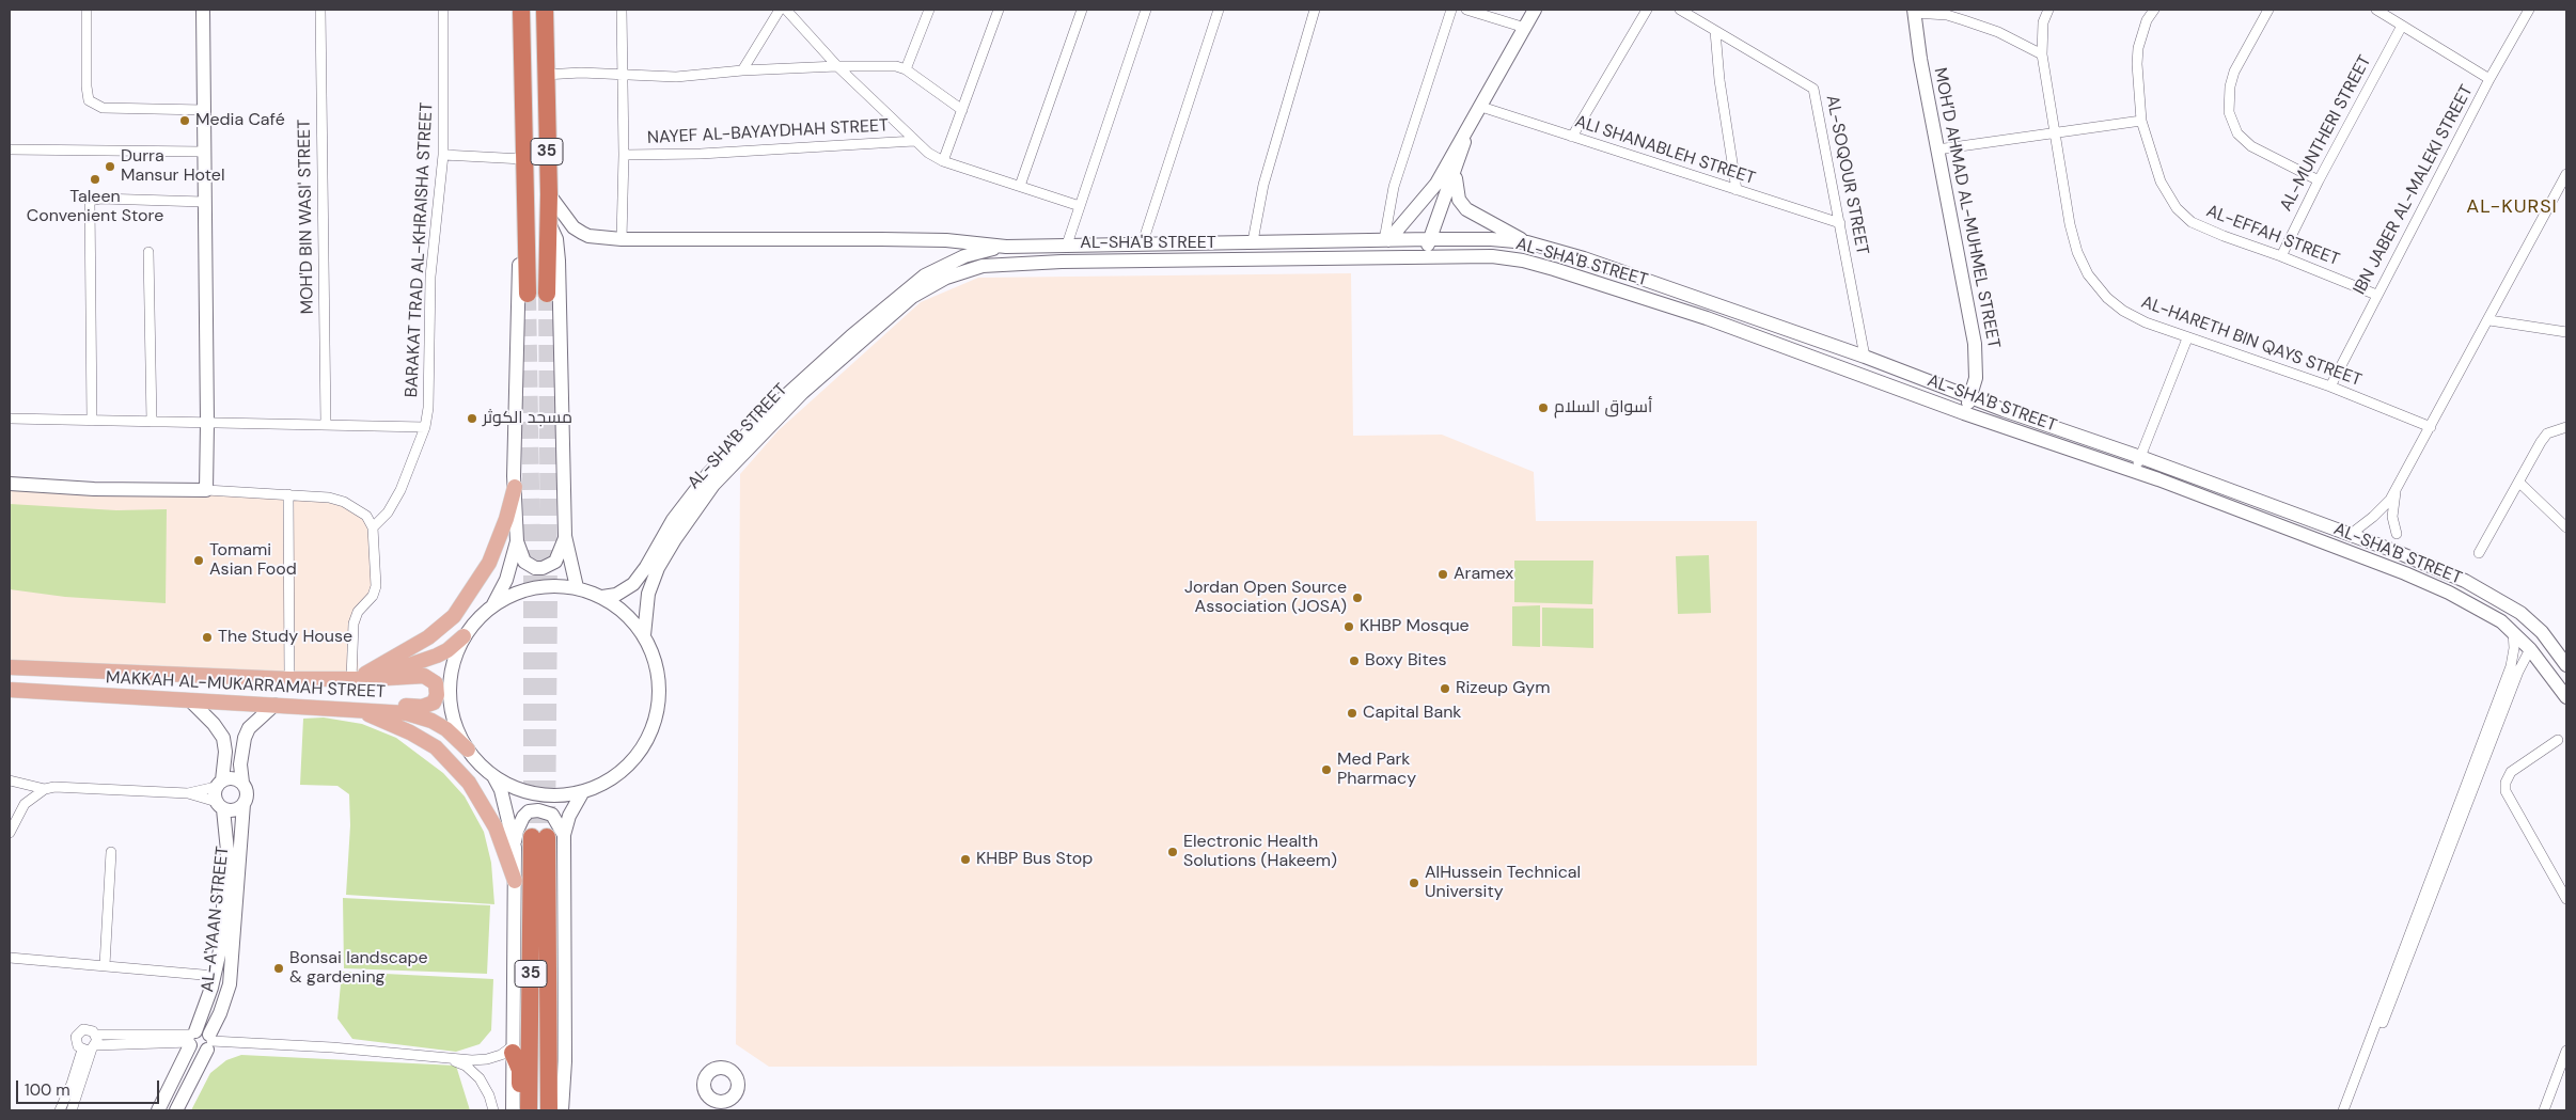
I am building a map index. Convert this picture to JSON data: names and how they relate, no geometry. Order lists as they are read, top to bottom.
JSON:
{
  "streets": {
    "highway": ["35"],
    "main road": ["MAKKAH AL-MUKARRAMAH STREET"],
    "street": [
      "NAYEF AL-BAYAYDHAH STREET",
      "AL-MUNTHERI STREET",
      "ALI SHANABLEH STREET",
      "AL-SOQOUR STREET",
      "IBN JABER AL-MALEKI STREET",
      "MOH’D AHMAD AL-MUHMEL STREET",
      "MOH'D BIN WASI' STREET",
      "AL-EFFAH STREET",
      "AL-SHA'B STREET",
      "BARAKAT TRAD AL-KHRAISHA STREET",
      "AL-HARETH BIN QAYS STREET",
      "AL-A'YAAN STREET"
    ]
  },
  "crossings": [
    ["AL-MUNTHERI STREET", "AL-EFFAH STREET"],
    ["ALI SHANABLEH STREET", "AL-SOQOUR STREET"],
    ["35", "AL-SHA'B STREET"],
    ["AL-SOQOUR STREET", "AL-SHA'B STREET"],
    ["IBN JABER AL-MALEKI STREET", "AL-EFFAH STREET"],
    ["IBN JABER AL-MALEKI STREET", "AL-HARETH BIN QAYS STREET"],
    ["MOH’D AHMAD AL-MUHMEL STREET", "AL-SHA'B STREET"]
  ],
  "districts": ["AL-KURSI"],
  "places": [
    "Media Café",
    "Durra Mansur Hotel",
    "Taleen Convenient Store",
    "أسواق السلام",
    "مسجد الكوثر",
    "Tomami Asian Food",
    "Aramex",
    "Jordan Open Source Association (JOSA)",
    "KHBP Mosque",
    "The Study House",
    "Boxy Bites",
    "Rizeup Gym",
    "Capital Bank",
    "Med Park Pharmacy",
    "Electronic Health Solutions (Hakeem)",
    "KHBP Bus Stop",
    "AlHussein Technical University",
    "Bonsai landscape & gardening"
  ],
  "scale_bar": "100 m"
}
